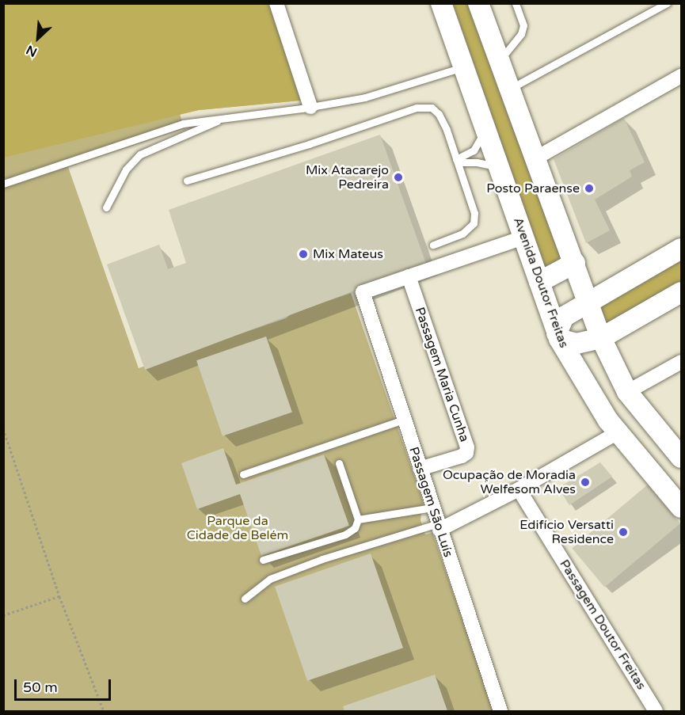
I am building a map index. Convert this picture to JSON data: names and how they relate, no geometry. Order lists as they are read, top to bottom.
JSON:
{
  "streets": {
    "main road": ["Avenida Doutor Freitas"],
    "street": ["Passagem Maria Cunha", "Passagem São Luís", "Passagem Doutor Freitas"]
  },
  "crossings": [
    ["Passagem Maria Cunha", "Passagem São Luís"]
  ],
  "parks": ["Parque da Cidade de Belém"],
  "places": [
    "Mix Atacarejo Pedreira",
    "Posto Paraense",
    "Mix Mateus",
    "Ocupação de Moradia Welfesom Alves",
    "Edifício Versatti Residence"
  ],
  "scale_bar": "50 m",
  "north": "bottom left"
}
